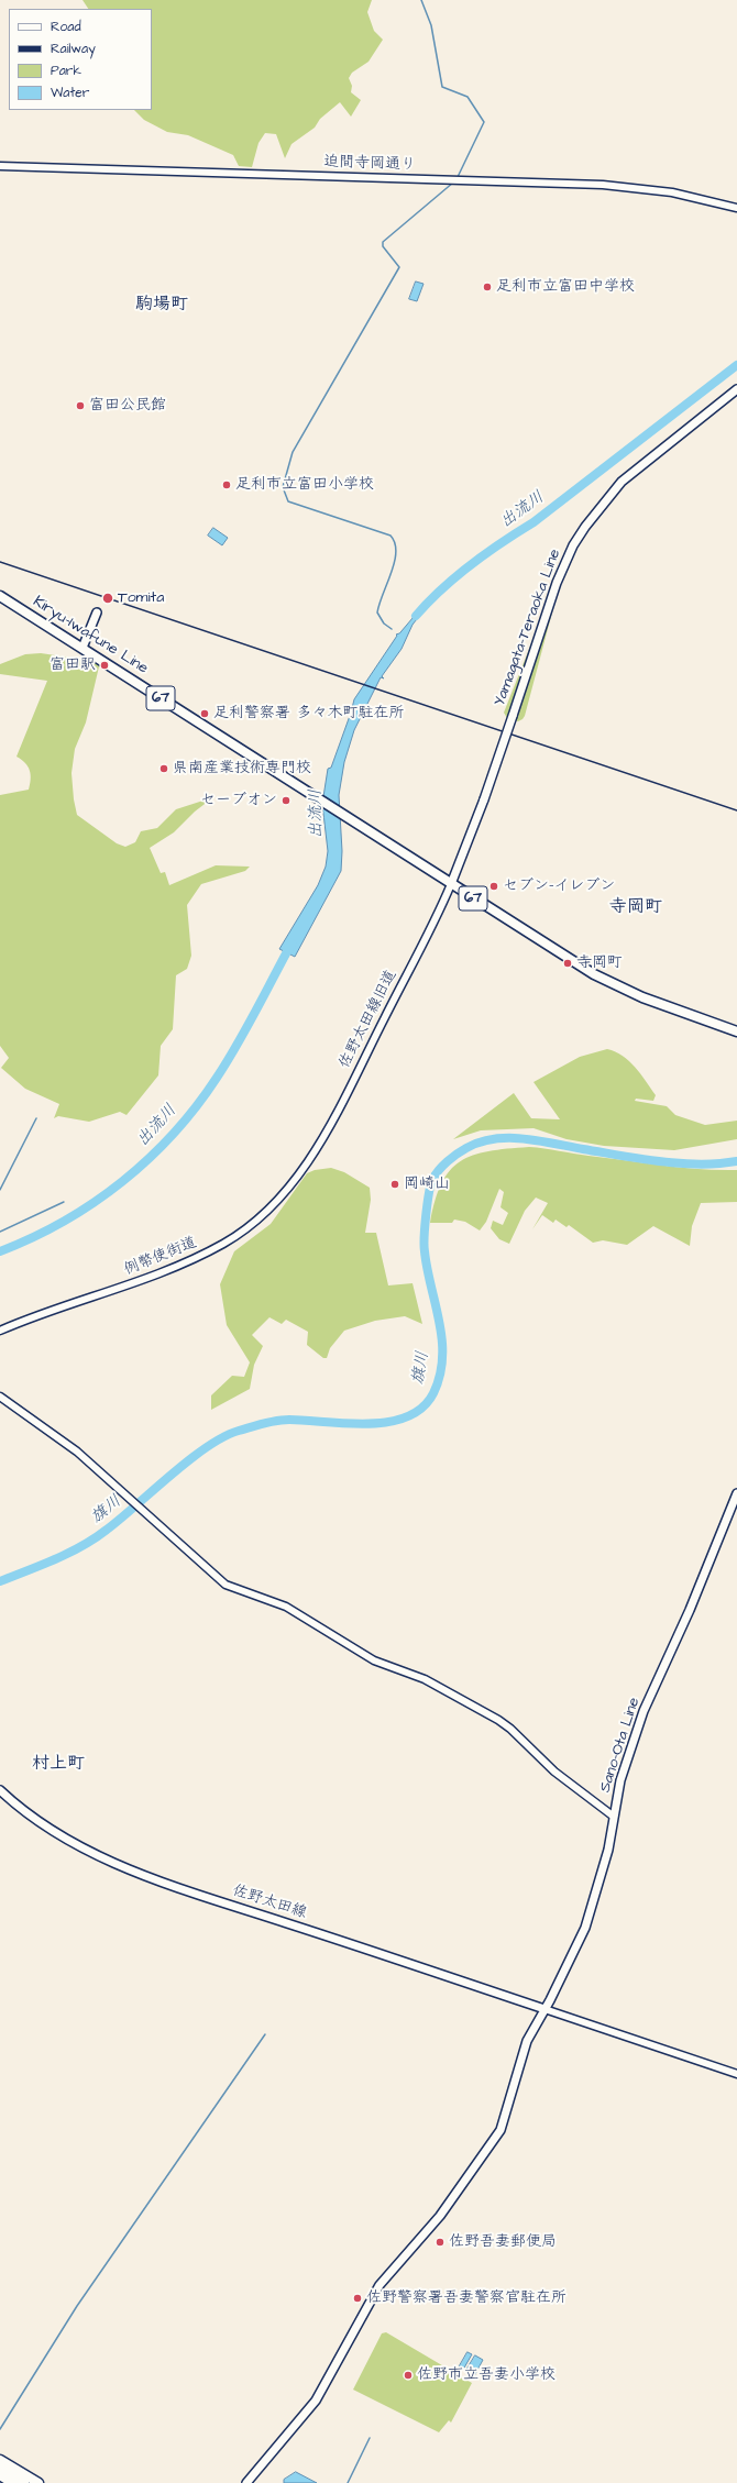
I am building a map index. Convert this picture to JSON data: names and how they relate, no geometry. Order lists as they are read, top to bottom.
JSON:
{
  "streets": {
    "main road": [
      "Yamagata-Teraoka Line",
      "Kiryu-Iwafune Line",
      "67",
      "Sano-Ota Line",
      "佐野太田線"
    ],
    "street": ["迫間寺岡通り", "佐野太田線旧道", "例幣使街道"]
  },
  "crossings": [
    ["Yamagata-Teraoka Line", "Kiryu-Iwafune Line"],
    ["Yamagata-Teraoka Line", "67"],
    ["Yamagata-Teraoka Line", "佐野太田線旧道"],
    ["Kiryu-Iwafune Line", "67"],
    ["Kiryu-Iwafune Line", "佐野太田線旧道"],
    ["67", "佐野太田線旧道"],
    ["佐野太田線旧道", "例幣使街道"],
    ["Sano-Ota Line", "佐野太田線"]
  ],
  "districts": ["駒場町", "寺岡町", "村上町"],
  "water": ["出流川", "旗川"],
  "places": [
    "足利市立富田中学校",
    "富田公民館",
    "足利市立富田小学校",
    "Tomita",
    "富田駅",
    "足利警察署 多々木町駐在所",
    "県南産業技術専門校",
    "セーブオン",
    "セブン-イレブン",
    "寺岡町",
    "岡崎山",
    "佐野吾妻郵便局",
    "佐野警察署吾妻警察官駐在所",
    "佐野市立吾妻小学校"
  ],
  "legend": [
    "Road",
    "Railway",
    "Park",
    "Water"
  ]
}
